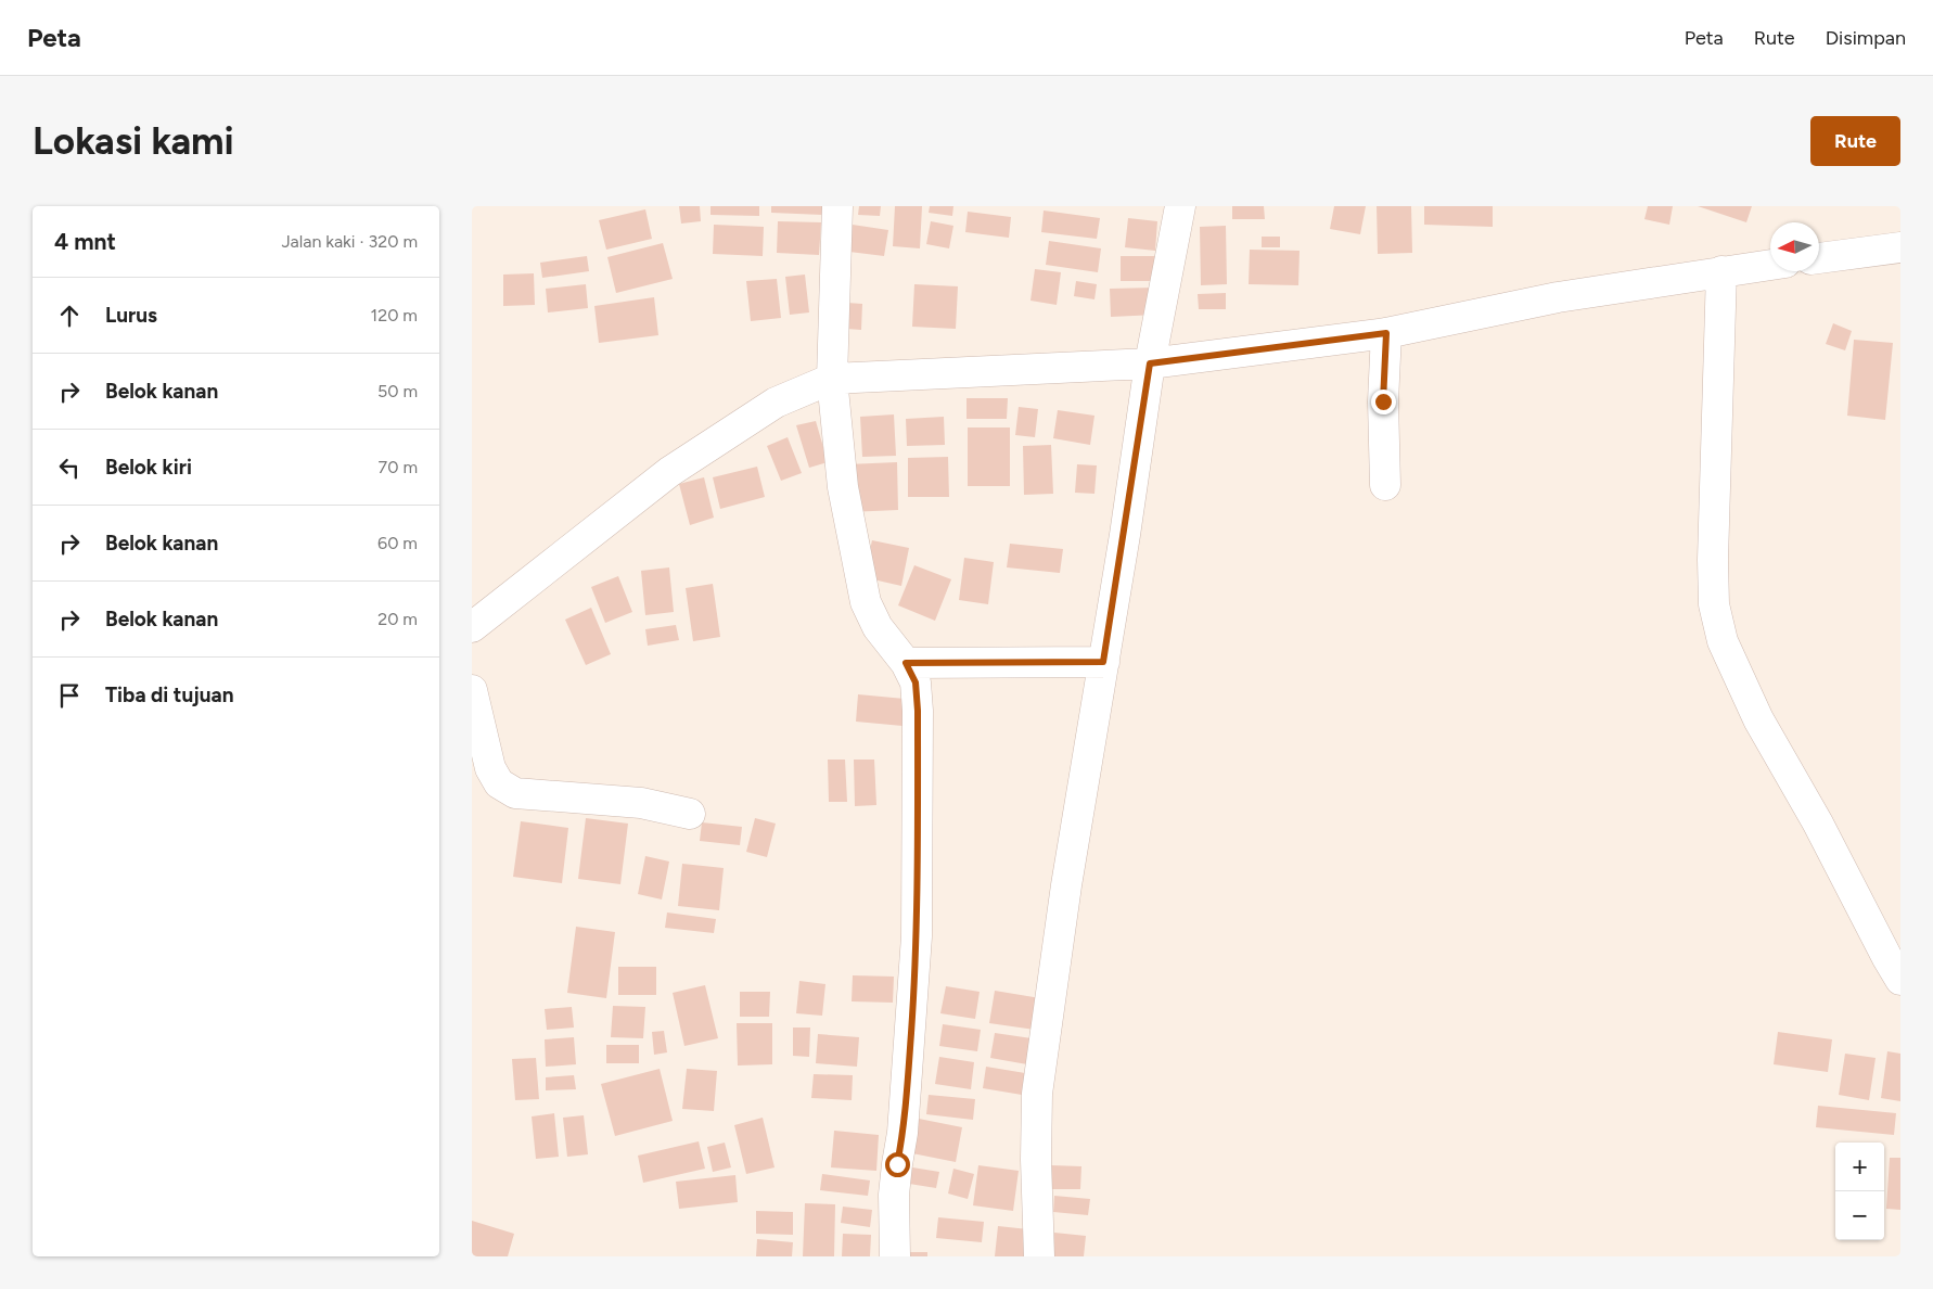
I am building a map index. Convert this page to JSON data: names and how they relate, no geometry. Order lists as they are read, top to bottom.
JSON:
{
  "north": "left",
  "page": {
    "header": "Peta",
    "nav": ["Peta", "Rute", "Disimpan"],
    "buttons": "Rute",
    "title": "Lokasi kami",
    "heading": ["4 mnt", "Jalan kaki · 320 m"],
    "list": [
      ["Lurus", "120 m"],
      ["Belok kanan", "50 m"],
      ["Belok kiri", "70 m"],
      ["Belok kanan", "60 m"],
      ["Belok kanan", "20 m"],
      "Tiba di tujuan"
    ],
    "map_buttons": ["+", "−"]
  }
}
